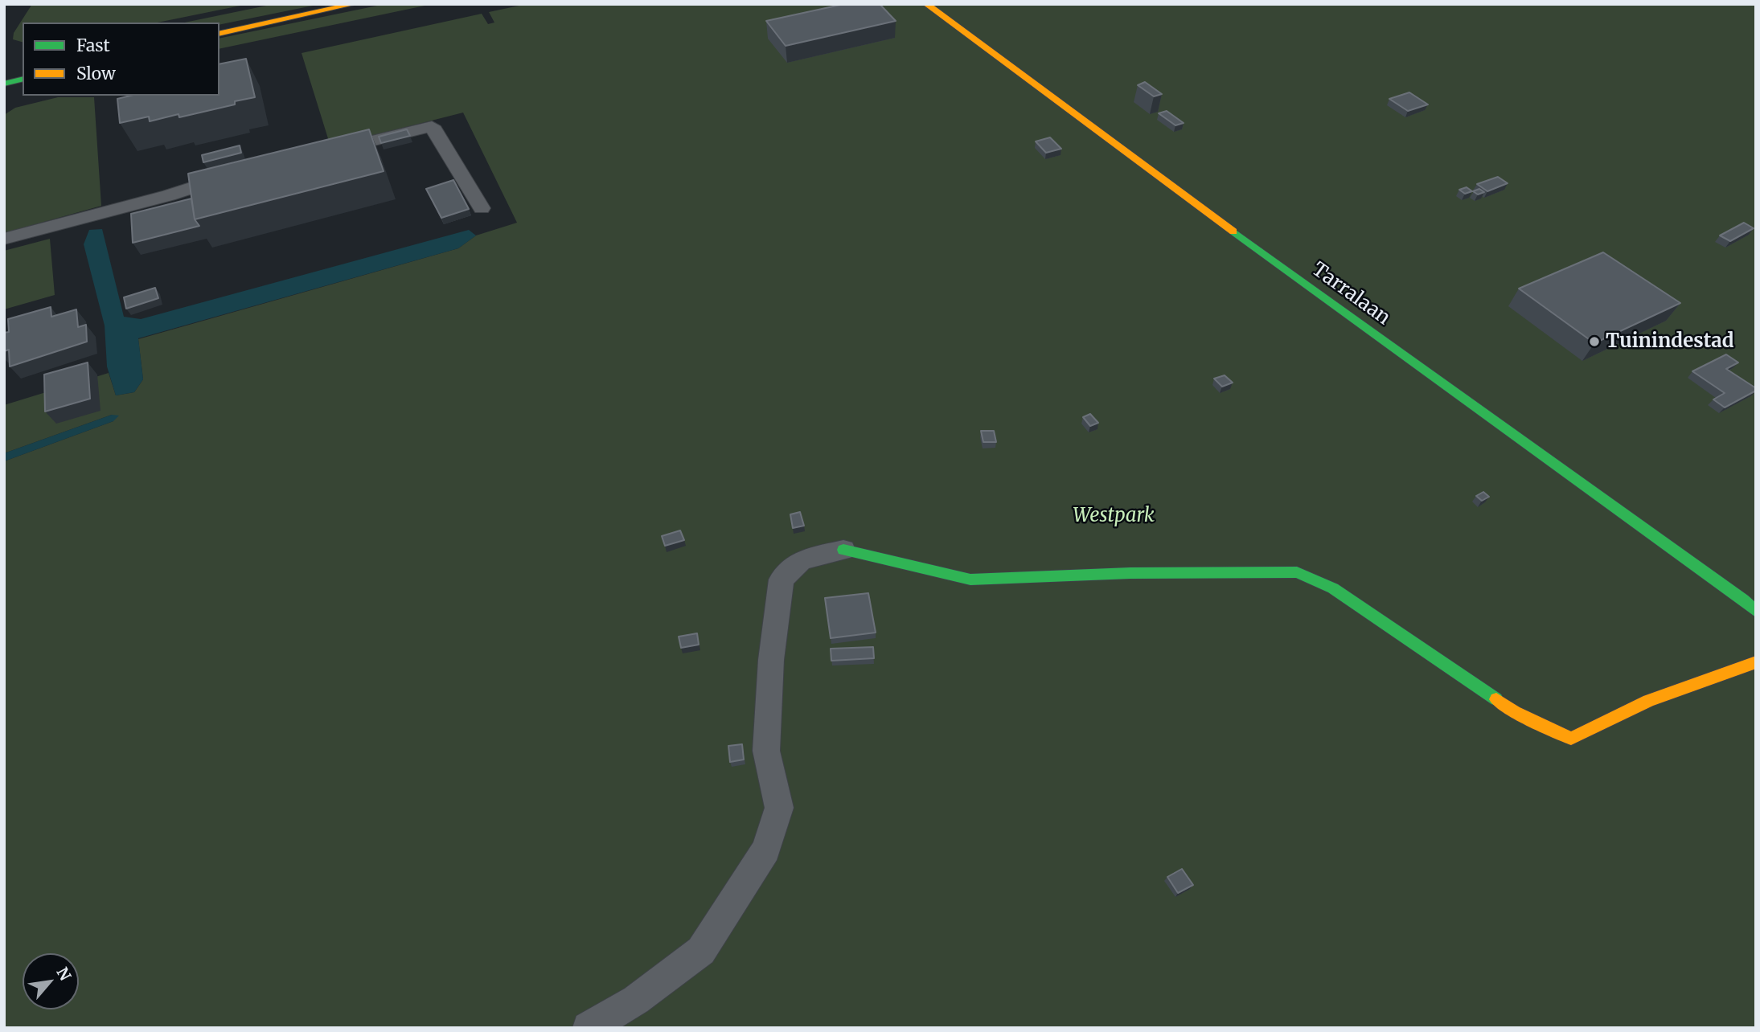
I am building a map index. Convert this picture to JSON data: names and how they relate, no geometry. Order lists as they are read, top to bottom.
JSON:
{
  "streets": {
    "street": ["Tarralaan"]
  },
  "parks": ["Westpark"],
  "places": ["Tuinindestad"],
  "legend": ["Fast", "Slow"],
  "north": "top right"
}
